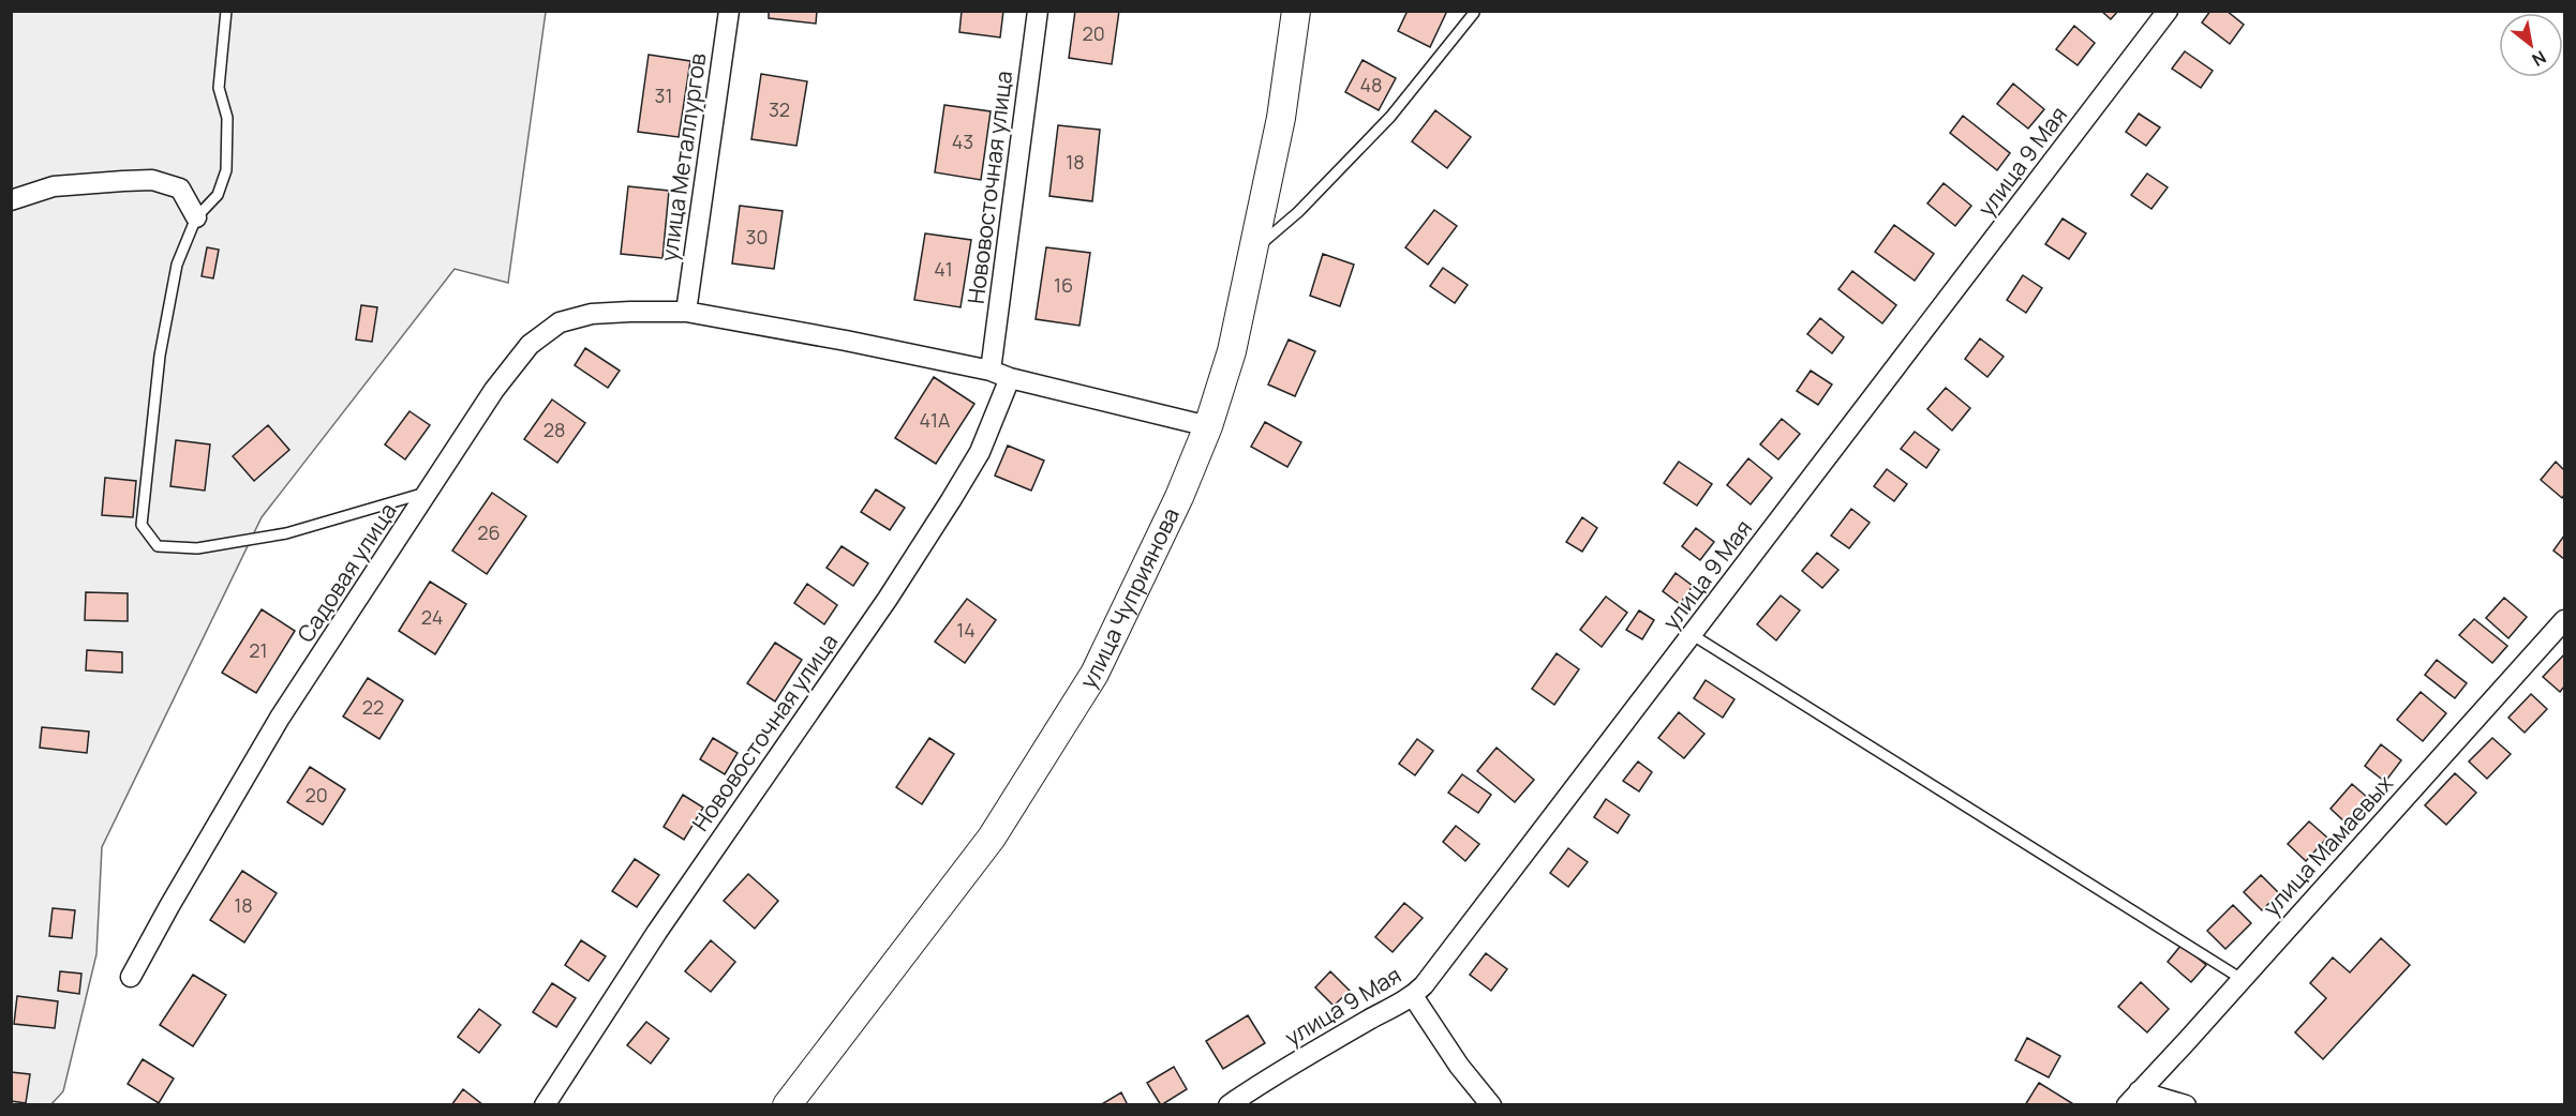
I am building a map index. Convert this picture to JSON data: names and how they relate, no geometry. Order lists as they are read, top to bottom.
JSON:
{
  "streets": {
    "street": [
      "улица Металлургов",
      "улица 9 Мая",
      "Нововосточная улица",
      "Садовая улица",
      "улица Чуприянова",
      "улица Мамаевых"
    ]
  },
  "crossings": [
    ["улица Металлургов", "Садовая улица"],
    ["Нововосточная улица", "Садовая улица"],
    ["Садовая улица", "улица Чуприянова"]
  ],
  "house_numbers": [
    "20",
    "48",
    "31",
    "32",
    "43",
    "18",
    "30",
    "41",
    "16",
    "41А",
    "28",
    "26",
    "24",
    "14",
    "21",
    "22",
    "20",
    "18"
  ],
  "north": "bottom right"
}
